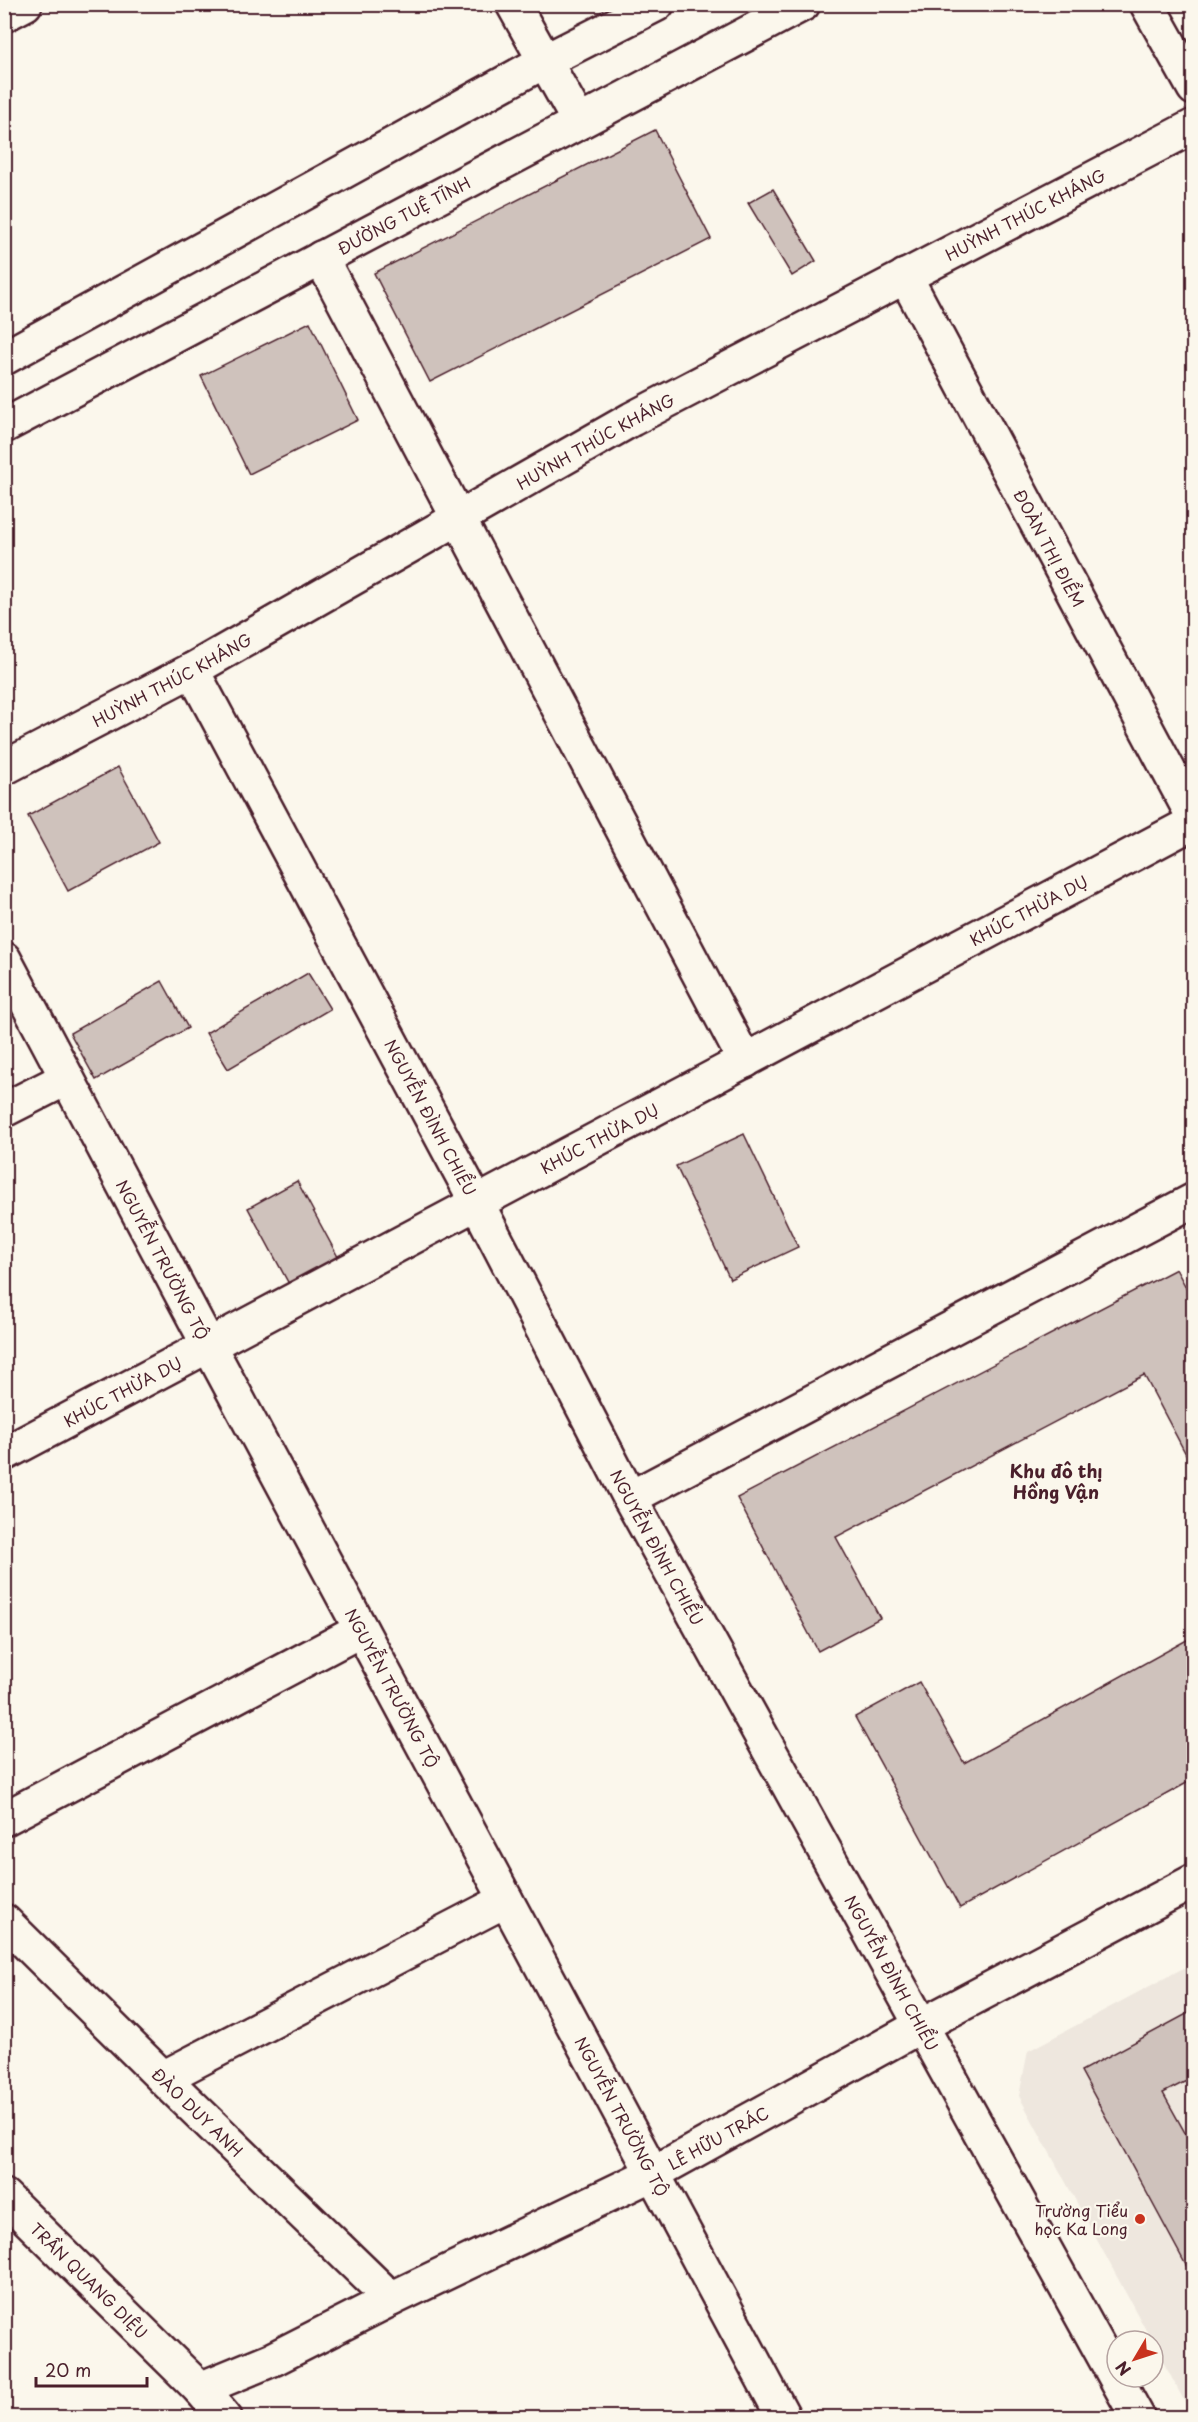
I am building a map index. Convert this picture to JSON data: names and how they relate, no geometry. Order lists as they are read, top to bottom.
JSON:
{
  "streets": {
    "street": [
      "HUỲNH THÚC KHÁNG",
      "ĐƯỜNG TUỆ TĨNH",
      "ĐOÀN THỊ ĐIỂM",
      "KHÚC THỪA DỤ",
      "NGUYỄN ĐÌNH CHIỂU",
      "NGUYỄN TRƯỜNG TỘ",
      "ĐÀO DUY ANH",
      "LÊ HỮU TRÁC",
      "TRẦN QUANG DIỆU"
    ]
  },
  "crossings": [
    ["HUỲNH THÚC KHÁNG", "ĐOÀN THỊ ĐIỂM"],
    ["HUỲNH THÚC KHÁNG", "NGUYỄN ĐÌNH CHIỂU"],
    ["ĐOÀN THỊ ĐIỂM", "KHÚC THỪA DỤ"],
    ["KHÚC THỪA DỤ", "NGUYỄN ĐÌNH CHIỂU"],
    ["KHÚC THỪA DỤ", "NGUYỄN TRƯỜNG TỘ"],
    ["NGUYỄN ĐÌNH CHIỂU", "LÊ HỮU TRÁC"],
    ["NGUYỄN TRƯỜNG TỘ", "LÊ HỮU TRÁC"],
    ["ĐÀO DUY ANH", "LÊ HỮU TRÁC"],
    ["LÊ HỮU TRÁC", "TRẦN QUANG DIỆU"]
  ],
  "districts": ["Khu đô thị Hồng Vận"],
  "places": ["Trường Tiểu học Ka Long"],
  "scale_bar": "20 m",
  "north": "bottom left"
}
